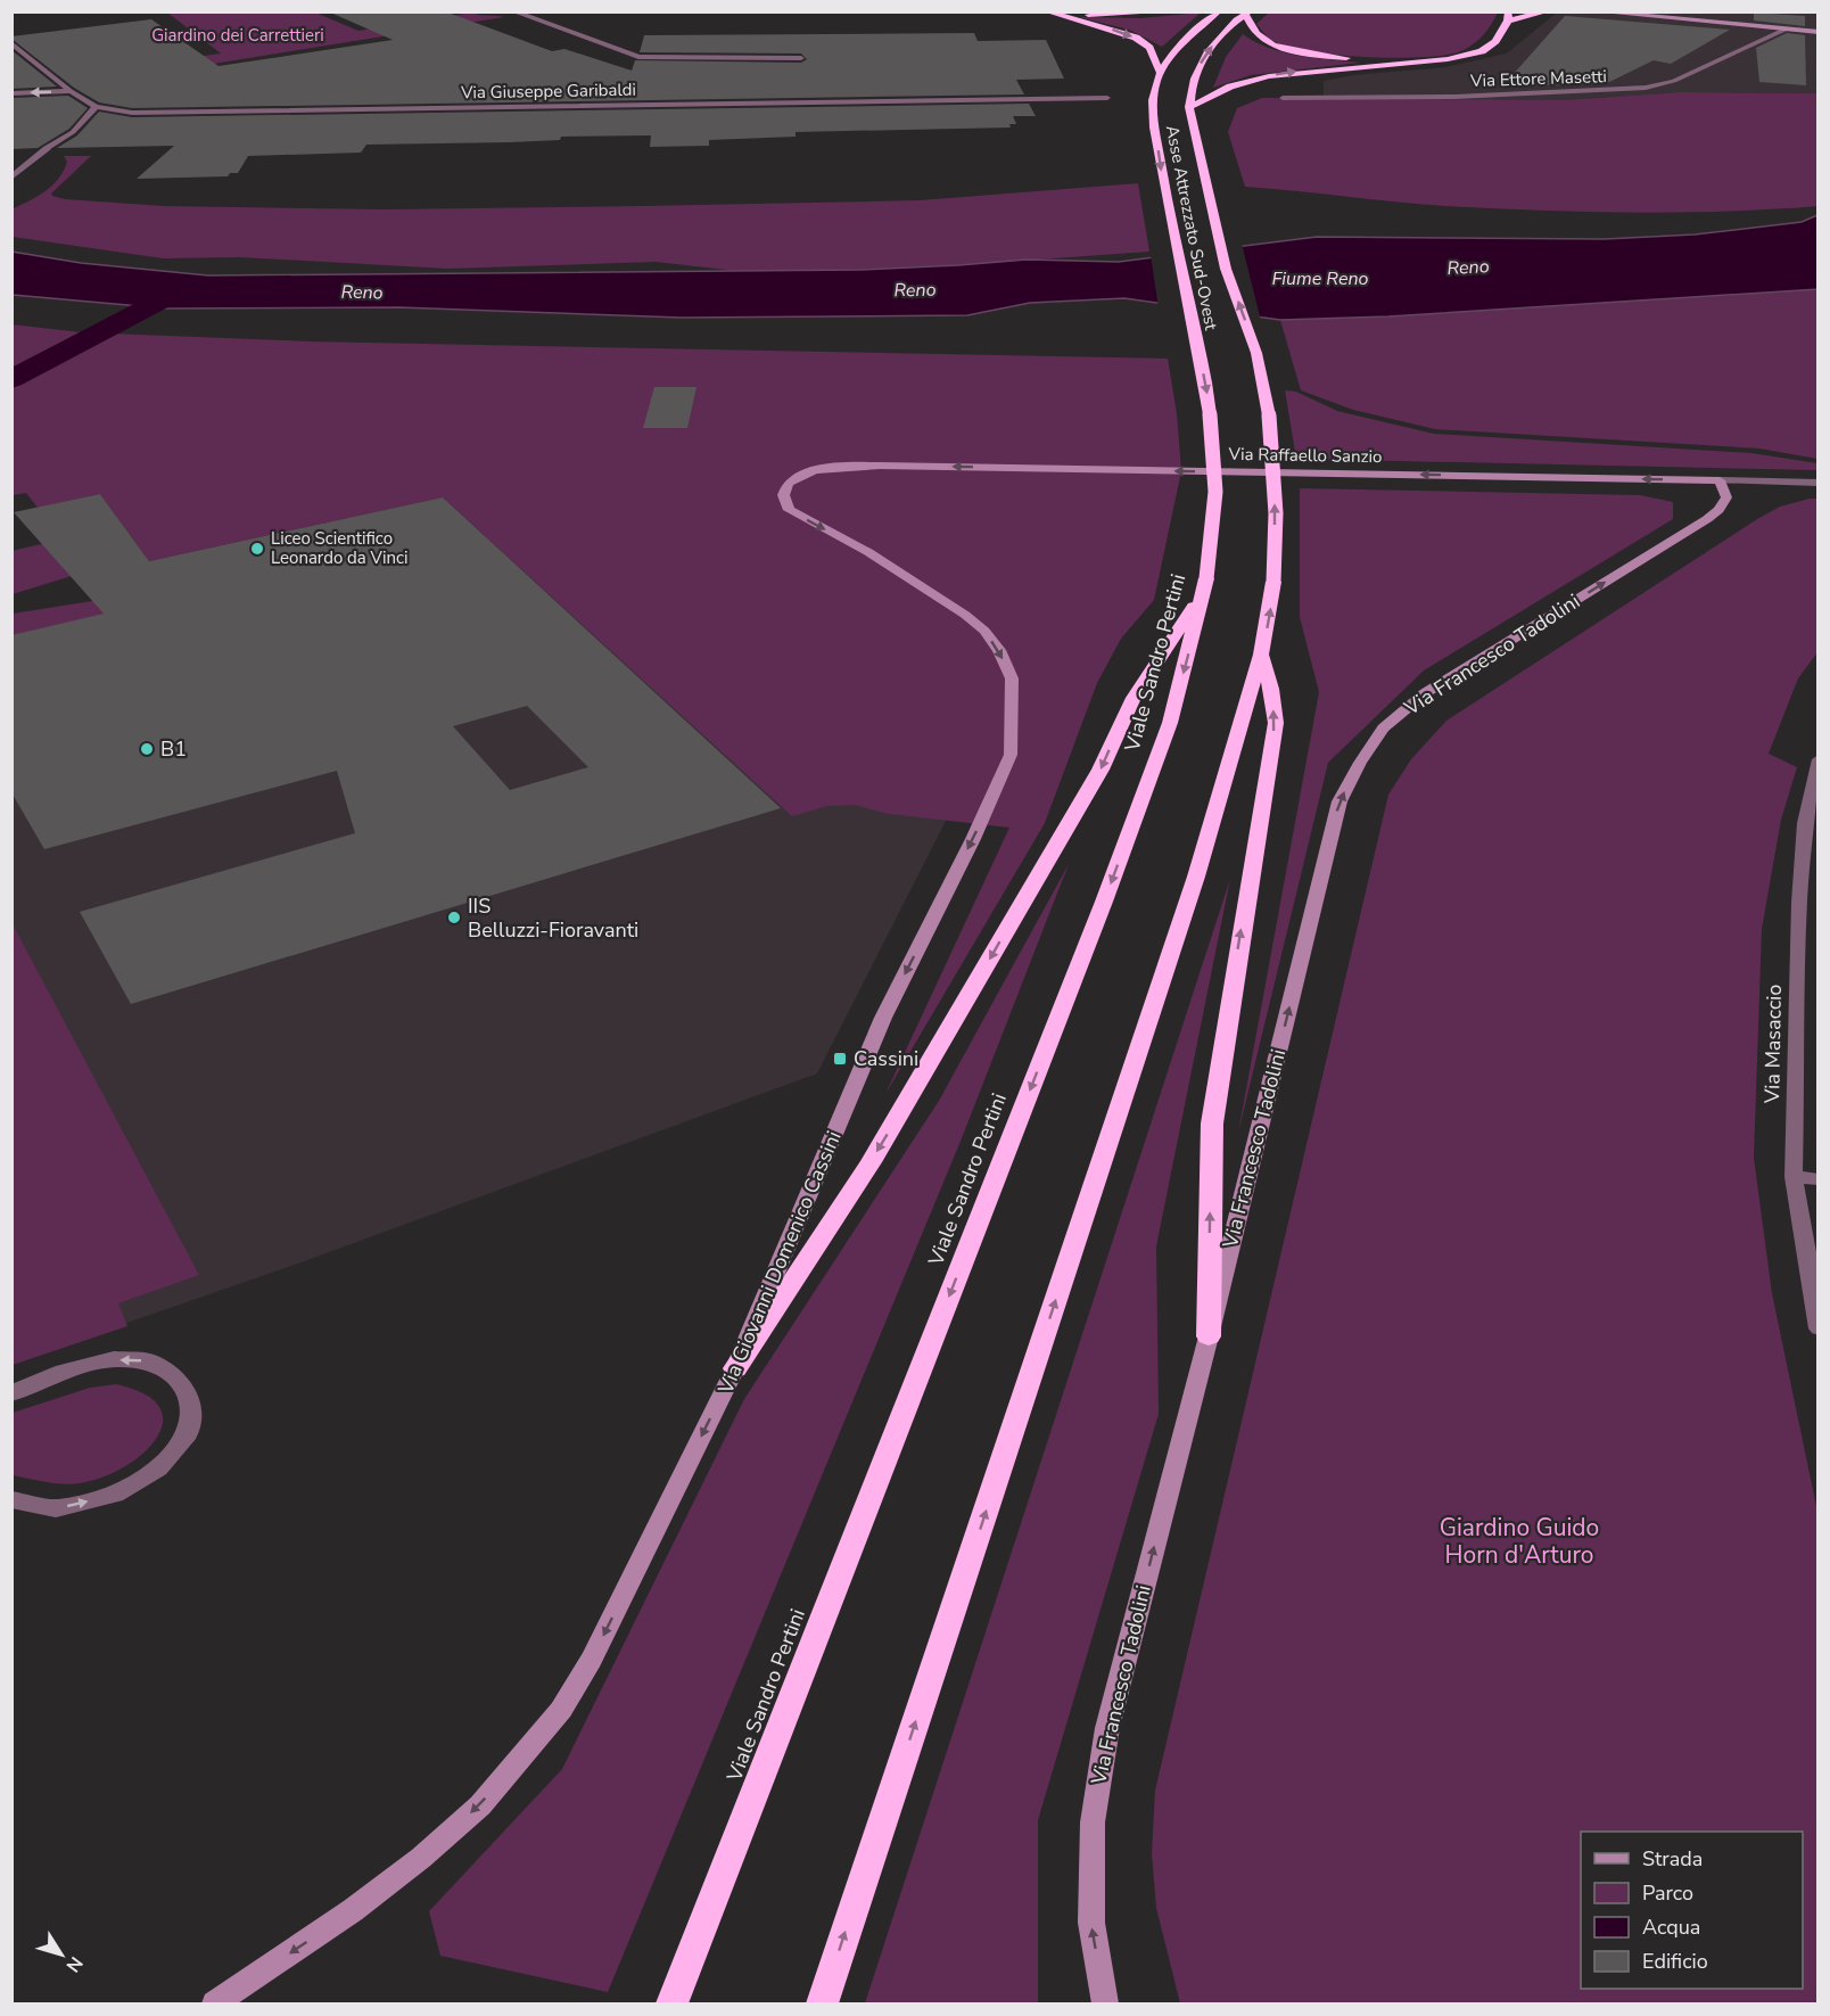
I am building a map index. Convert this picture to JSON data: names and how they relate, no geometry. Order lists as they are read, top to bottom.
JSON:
{
  "streets": {
    "highway": ["Asse Attrezzato Sud-Ovest", "Viale Sandro Pertini"],
    "street": [
      "Via Ettore Masetti",
      "Via Giuseppe Garibaldi",
      "Via Raffaello Sanzio",
      "Via Francesco Tadolini",
      "Via Masaccio",
      "Via Giovanni Domenico Cassini"
    ]
  },
  "crossings": [
    ["Asse Attrezzato Sud-Ovest", "Viale Sandro Pertini"],
    ["Via Raffaello Sanzio", "Via Francesco Tadolini"],
    ["Via Raffaello Sanzio", "Via Giovanni Domenico Cassini"]
  ],
  "one_way": ["Via Raffaello Sanzio", "Via Francesco Tadolini", "Via Giovanni Domenico Cassini"],
  "water": ["Reno", "Fiume Reno"],
  "parks": ["Giardino dei Carrettieri", "Giardino Guido Horn d'Arturo"],
  "places": {
    "other": ["Liceo Scientifico Leonardo da Vinci", "B1", "IIS Belluzzi-Fioravanti"],
    "transit": ["Cassini"]
  },
  "legend": [
    "Strada",
    "Parco",
    "Acqua",
    "Edificio"
  ],
  "north": "bottom right"
}
